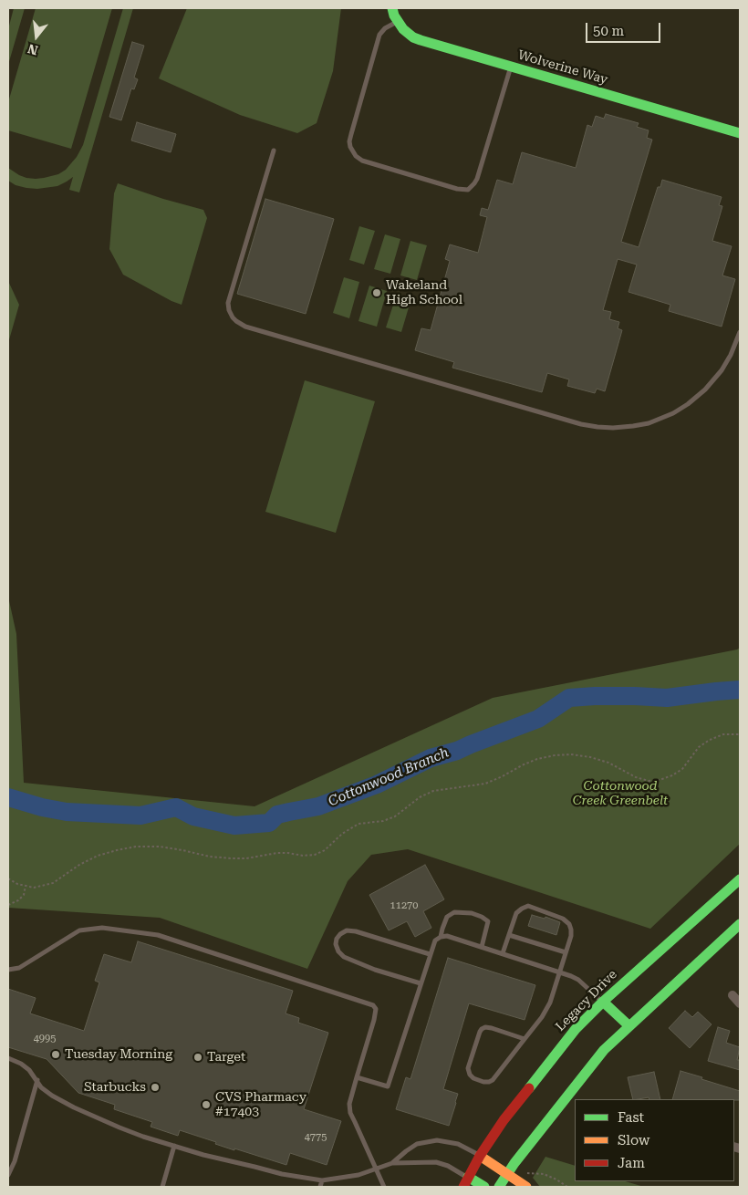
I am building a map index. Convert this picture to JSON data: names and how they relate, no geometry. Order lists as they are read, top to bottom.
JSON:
{
  "streets": {
    "main road": ["Wolverine Way", "Legacy Drive"]
  },
  "water": ["Cottonwood Branch"],
  "parks": ["Cottonwood Creek Greenbelt"],
  "places": [
    "Wakeland High School",
    "Tuesday Morning",
    "Target",
    "Starbucks",
    "CVS Pharmacy #17403"
  ],
  "house_numbers": ["11270", "4995", "4775"],
  "legend": ["Fast", "Slow", "Jam"],
  "scale_bar": "50 m",
  "north": "bottom"
}
